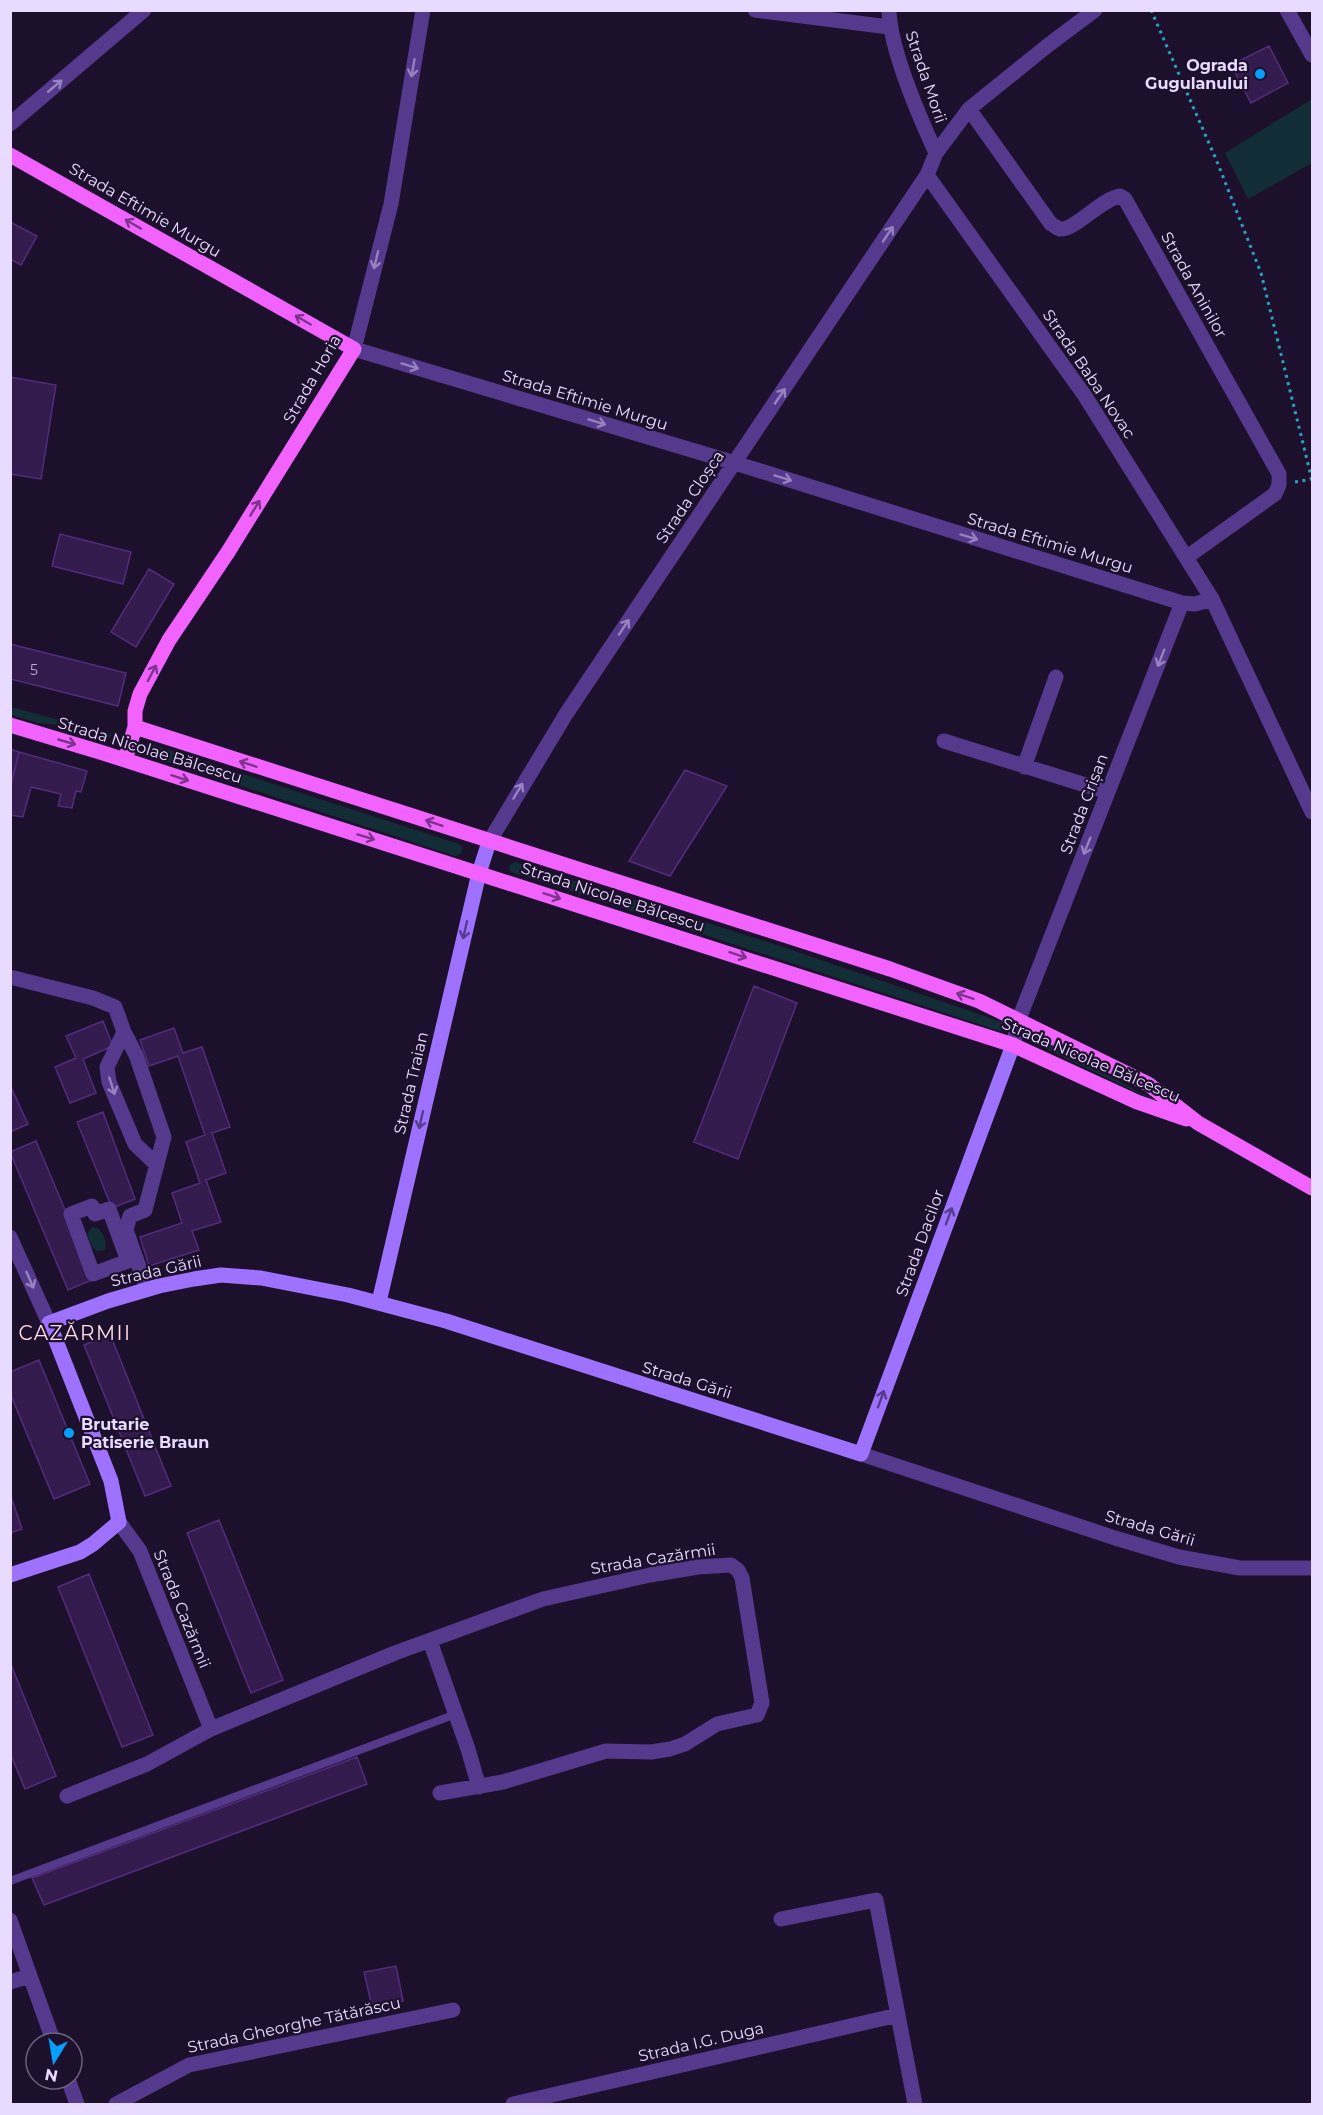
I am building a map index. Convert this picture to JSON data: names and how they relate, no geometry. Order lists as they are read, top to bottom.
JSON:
{
  "streets": {
    "main road": ["Strada Eftimie Murgu", "Strada Horia", "Strada Nicolae Bălcescu"],
    "street": [
      "Strada Morii",
      "Strada Aninilor",
      "Strada Baba Novac",
      "Strada Cloșca",
      "Strada Crișan",
      "Strada Traian",
      "Strada Dacilor",
      "Strada Gării",
      "Strada Cazărmii",
      "Strada Gheorghe Tătărăscu",
      "Strada I.G. Duga"
    ]
  },
  "crossings": [
    ["Strada Morii", "Strada Aninilor"],
    ["Strada Morii", "Strada Baba Novac"],
    ["Strada Morii", "Strada Cloșca"],
    ["Strada Eftimie Murgu", "Strada Horia"],
    ["Strada Eftimie Murgu", "Strada Cloșca"],
    ["Strada Eftimie Murgu", "Strada Crișan"],
    ["Strada Aninilor", "Strada Baba Novac"],
    ["Strada Baba Novac", "Strada Cloșca"],
    ["Strada Horia", "Strada Nicolae Bălcescu"],
    ["Strada Cloșca", "Strada Nicolae Bălcescu"],
    ["Strada Cloșca", "Strada Traian"],
    ["Strada Nicolae Bălcescu", "Strada Crișan"],
    ["Strada Nicolae Bălcescu", "Strada Traian"],
    ["Strada Nicolae Bălcescu", "Strada Dacilor"],
    ["Strada Crișan", "Strada Dacilor"],
    ["Strada Traian", "Strada Gării"],
    ["Strada Dacilor", "Strada Gării"],
    ["Strada Gării", "Strada Cazărmii"]
  ],
  "one_way": [
    "Strada Cloșca",
    "Strada Crișan",
    "Strada Traian",
    "Strada Dacilor"
  ],
  "districts": ["CAZĂRMII"],
  "places": ["Ograda Gugulanului", "Brutarie Patiserie Braun"],
  "house_numbers": ["5"],
  "north": "bottom"
}
